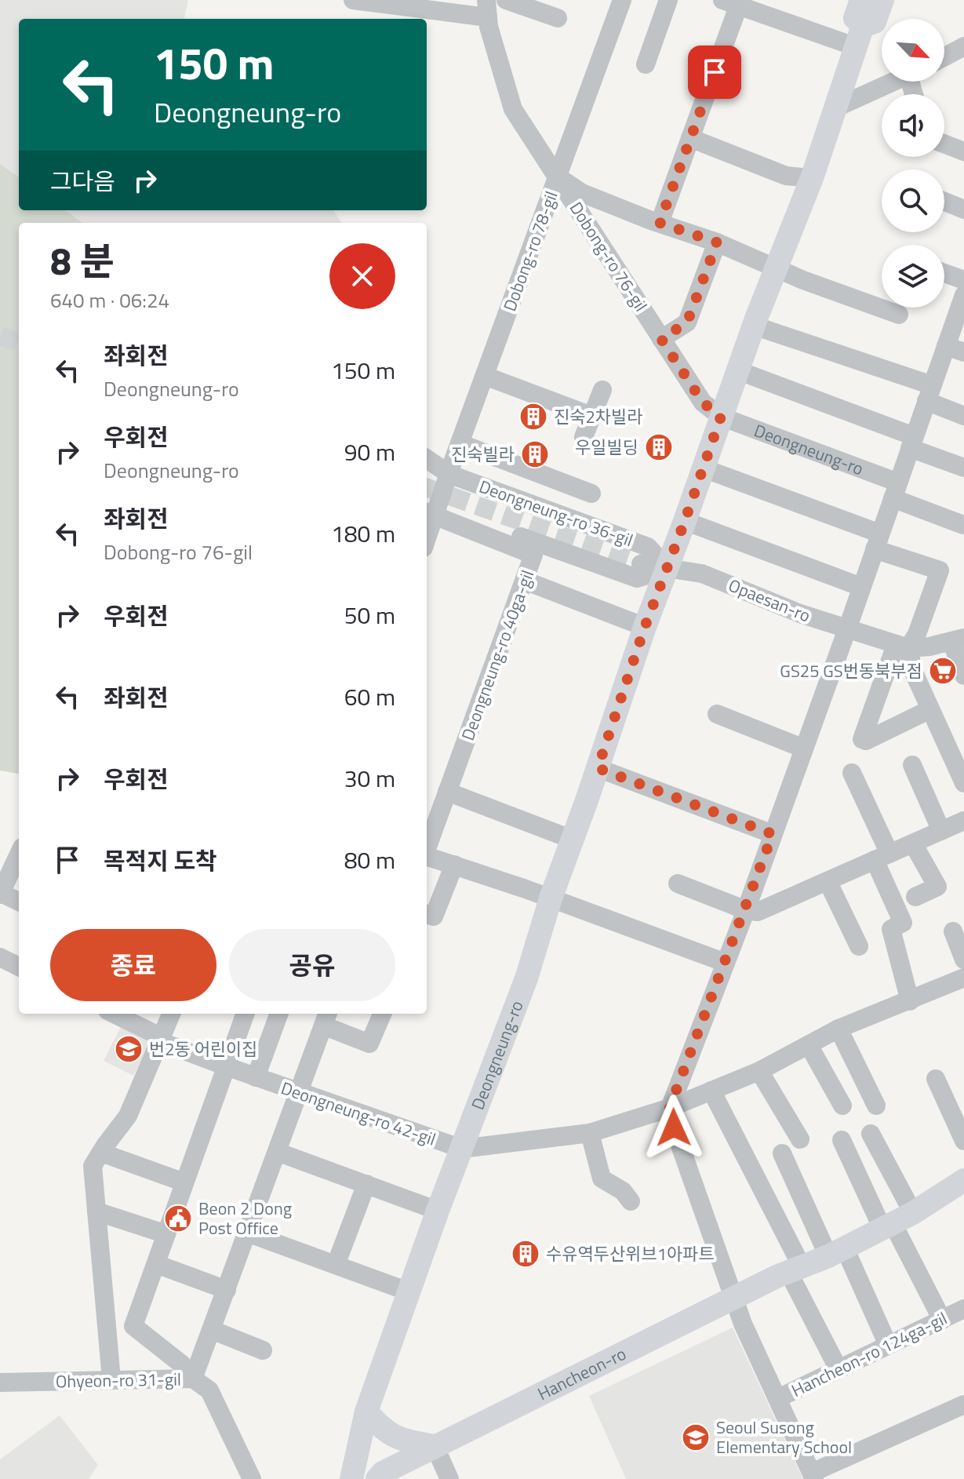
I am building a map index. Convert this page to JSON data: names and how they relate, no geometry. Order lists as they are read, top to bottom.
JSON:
{
  "streets": {
    "main road": ["Deongneung-ro", "Hancheon-ro"],
    "street": [
      "Dobong-ro 78-gil",
      "Dobong-ro 76-gil",
      "Deongneung-ro 36-gil",
      "Opaesan-ro",
      "Deongneung-ro 40ga-gil",
      "Deongneung-ro 42-gil",
      "Hancheon-ro 124ga-gil",
      "Ohyeon-ro 31-gil"
    ]
  },
  "crossings": [
    ["Dobong-ro 78-gil", "Dobong-ro 76-gil"],
    ["Dobong-ro 78-gil", "Deongneung-ro 36-gil"],
    ["Dobong-ro 78-gil", "Deongneung-ro 40ga-gil"],
    ["Dobong-ro 76-gil", "Deongneung-ro"],
    ["Deongneung-ro", "Deongneung-ro 36-gil"],
    ["Deongneung-ro", "Opaesan-ro"],
    ["Deongneung-ro", "Deongneung-ro 42-gil"],
    ["Deongneung-ro 36-gil", "Opaesan-ro"],
    ["Deongneung-ro 36-gil", "Deongneung-ro 40ga-gil"]
  ],
  "places": {
    "building": [
      "진숙2차빌라",
      "우일빌딩",
      "진숙빌라",
      "수유역두산위브1아파트"
    ],
    "supermarket": ["GS25 GS번동북부점"],
    "school or university": ["번2동 어린이집", "Seoul Susong Elementary School"],
    "public building": ["Beon 2 Dong Post Office"]
  },
  "north": "bottom right",
  "page": {
    "turn": ["150 m", "Deongneung-ro"],
    "then": "그다음",
    "heading": ["8 분", "640 m · 06:24"],
    "list": [
      {
        "name": "좌회전",
        "note": "Deongneung-ro",
        "value": "150 m"
      },
      {
        "name": "우회전",
        "note": "Deongneung-ro",
        "value": "90 m"
      },
      {
        "name": "좌회전",
        "note": "Dobong-ro 76-gil",
        "value": "180 m"
      },
      {
        "name": "우회전",
        "value": "50 m"
      },
      {
        "name": "좌회전",
        "value": "60 m"
      },
      {
        "name": "우회전",
        "value": "30 m"
      },
      {
        "name": "목적지 도착",
        "value": "80 m"
      }
    ],
    "buttons": ["종료", "공유"]
  }
}
